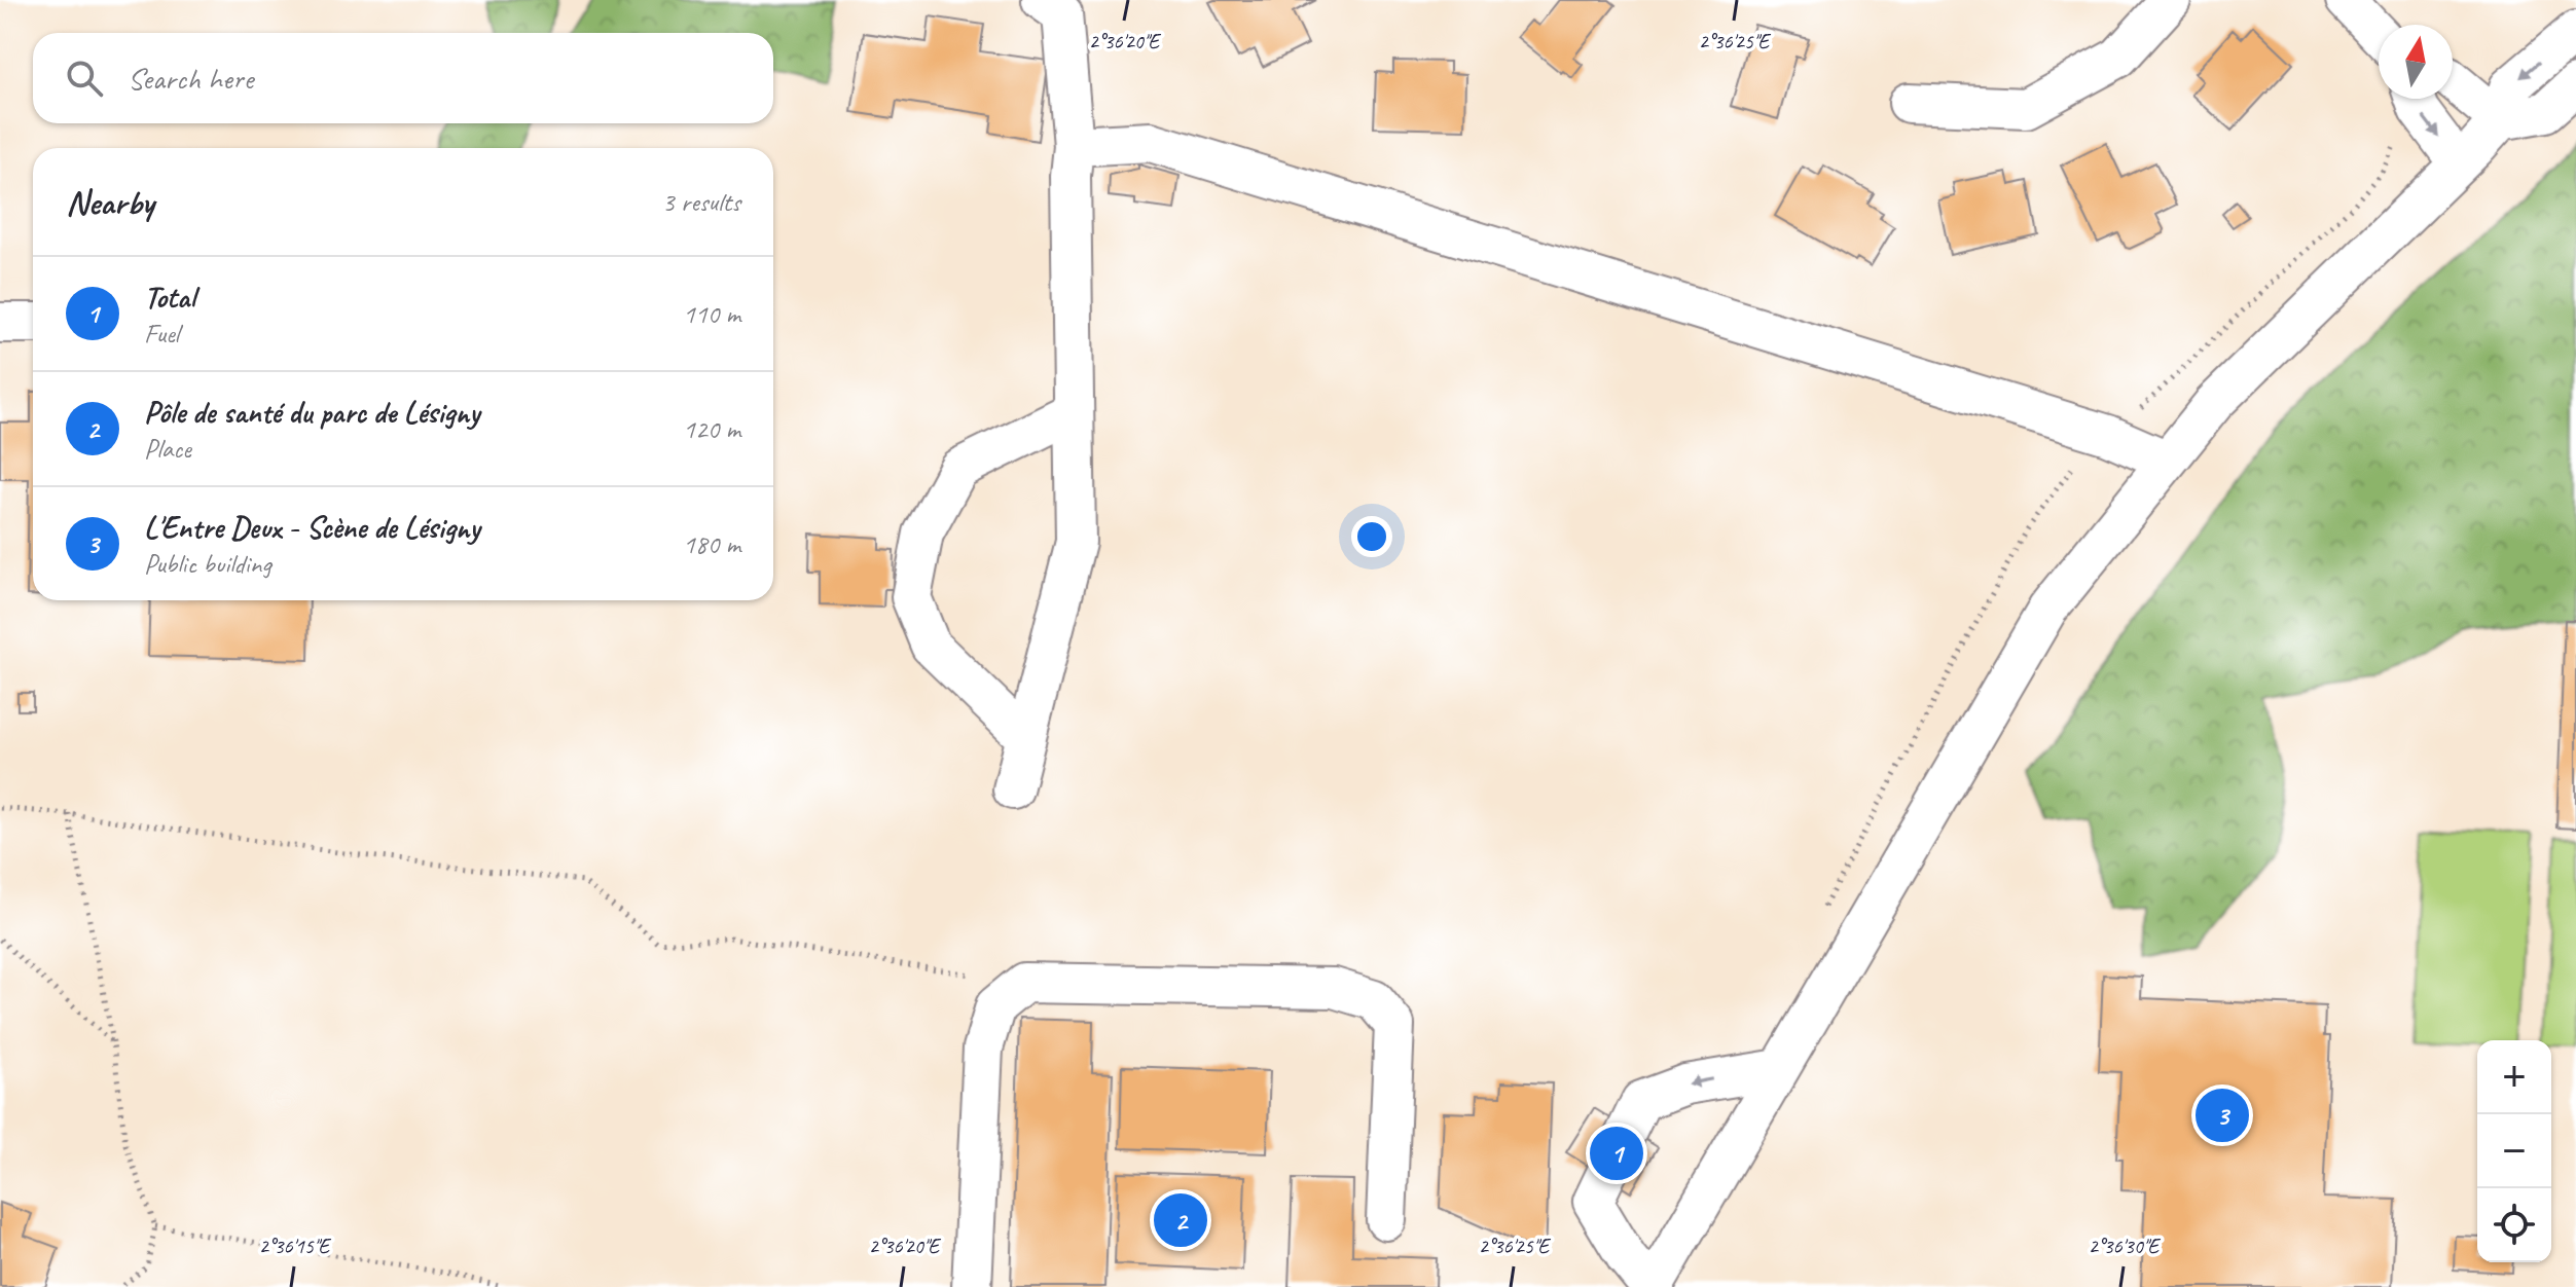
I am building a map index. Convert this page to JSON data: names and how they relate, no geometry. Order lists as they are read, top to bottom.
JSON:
{
  "north": "top",
  "page": {
    "search": "Search here",
    "heading": ["Nearby", "3 results"],
    "list": [
      {
        "mark": "1",
        "name": "Total",
        "note": "Fuel",
        "value": "110 m"
      },
      {
        "mark": "2",
        "name": "Pôle de santé du parc de Lésigny",
        "note": "Place",
        "value": "120 m"
      },
      {
        "mark": "3",
        "name": "L'Entre Deux - Scène de Lésigny",
        "note": "Public building",
        "value": "180 m"
      }
    ],
    "map_buttons": ["+", "−"],
    "pins": ["3", "1", "2"]
  },
  "coordinates": [
    "2°36'20\"E",
    "2°36'25\"E",
    "2°36'15\"E",
    "2°36'30\"E"
  ]
}
